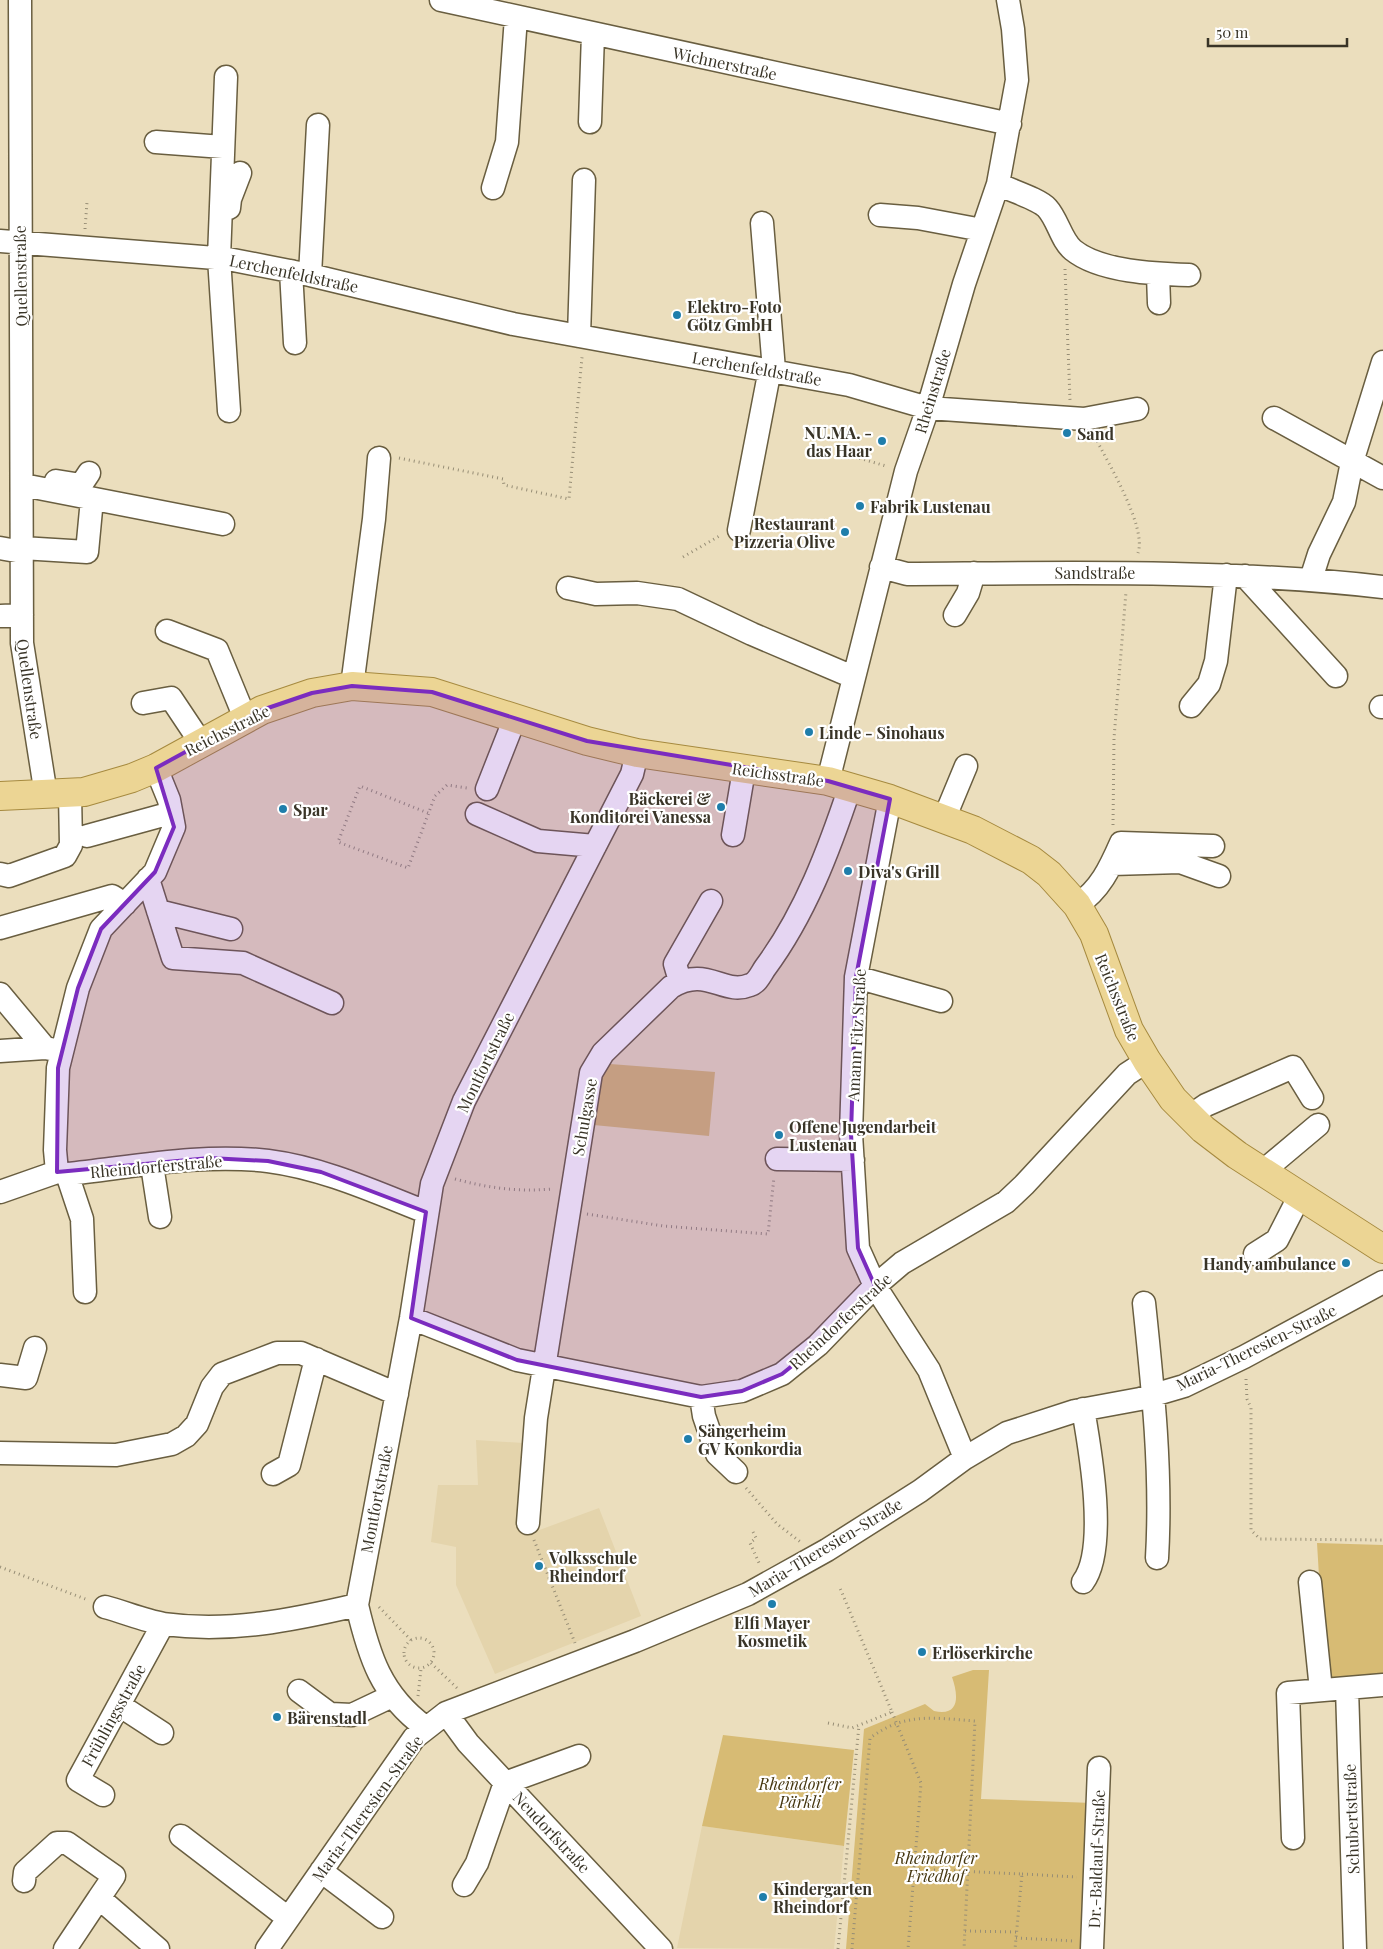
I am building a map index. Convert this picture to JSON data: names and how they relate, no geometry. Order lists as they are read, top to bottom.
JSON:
{
  "streets": {
    "main road": ["Reichsstraße"],
    "street": [
      "Wichnerstraße",
      "Lerchenfeldstraße",
      "Quellenstraße",
      "Rheinstraße",
      "Sandstraße",
      "Amann Fitz Straße",
      "Montfortstraße",
      "Schulgasse",
      "Rheindorferstraße",
      "Maria-Theresien-Straße",
      "Frühlingsstraße",
      "Schubertstraße",
      "Neudorfstraße",
      "Dr.-Baldauf-Straße"
    ]
  },
  "crossings": [
    ["Wichnerstraße", "Rheinstraße"],
    ["Lerchenfeldstraße", "Quellenstraße"],
    ["Lerchenfeldstraße", "Rheinstraße"],
    ["Quellenstraße", "Reichsstraße"],
    ["Rheinstraße", "Sandstraße"],
    ["Rheinstraße", "Reichsstraße"],
    ["Reichsstraße", "Amann Fitz Straße"],
    ["Reichsstraße", "Montfortstraße"],
    ["Reichsstraße", "Rheindorferstraße"],
    ["Amann Fitz Straße", "Rheindorferstraße"],
    ["Amann Fitz Straße", "Maria-Theresien-Straße"],
    ["Montfortstraße", "Rheindorferstraße"],
    ["Montfortstraße", "Maria-Theresien-Straße"],
    ["Schulgasse", "Rheindorferstraße"],
    ["Maria-Theresien-Straße", "Neudorfstraße"]
  ],
  "parks": ["Rheindorfer Pärkli", "Rheindorfer Friedhof"],
  "places": [
    "Elektro-Foto Götz GmbH",
    "Sand",
    "NU.MA. - das Haar",
    "Fabrik Lustenau",
    "Restaurant Pizzeria Olive",
    "Linde - Sinohaus",
    "Bäckerei & Konditorei Vanessa",
    "Spar",
    "Diva's Grill",
    "Offene Jugendarbeit Lustenau",
    "Handy ambulance",
    "Sängerheim GV Konkordia",
    "Volksschule Rheindorf",
    "Elfi Mayer Kosmetik",
    "Erlöserkirche",
    "Bärenstadl",
    "Kindergarten Rheindorf"
  ],
  "scale_bar": "50 m"
}
